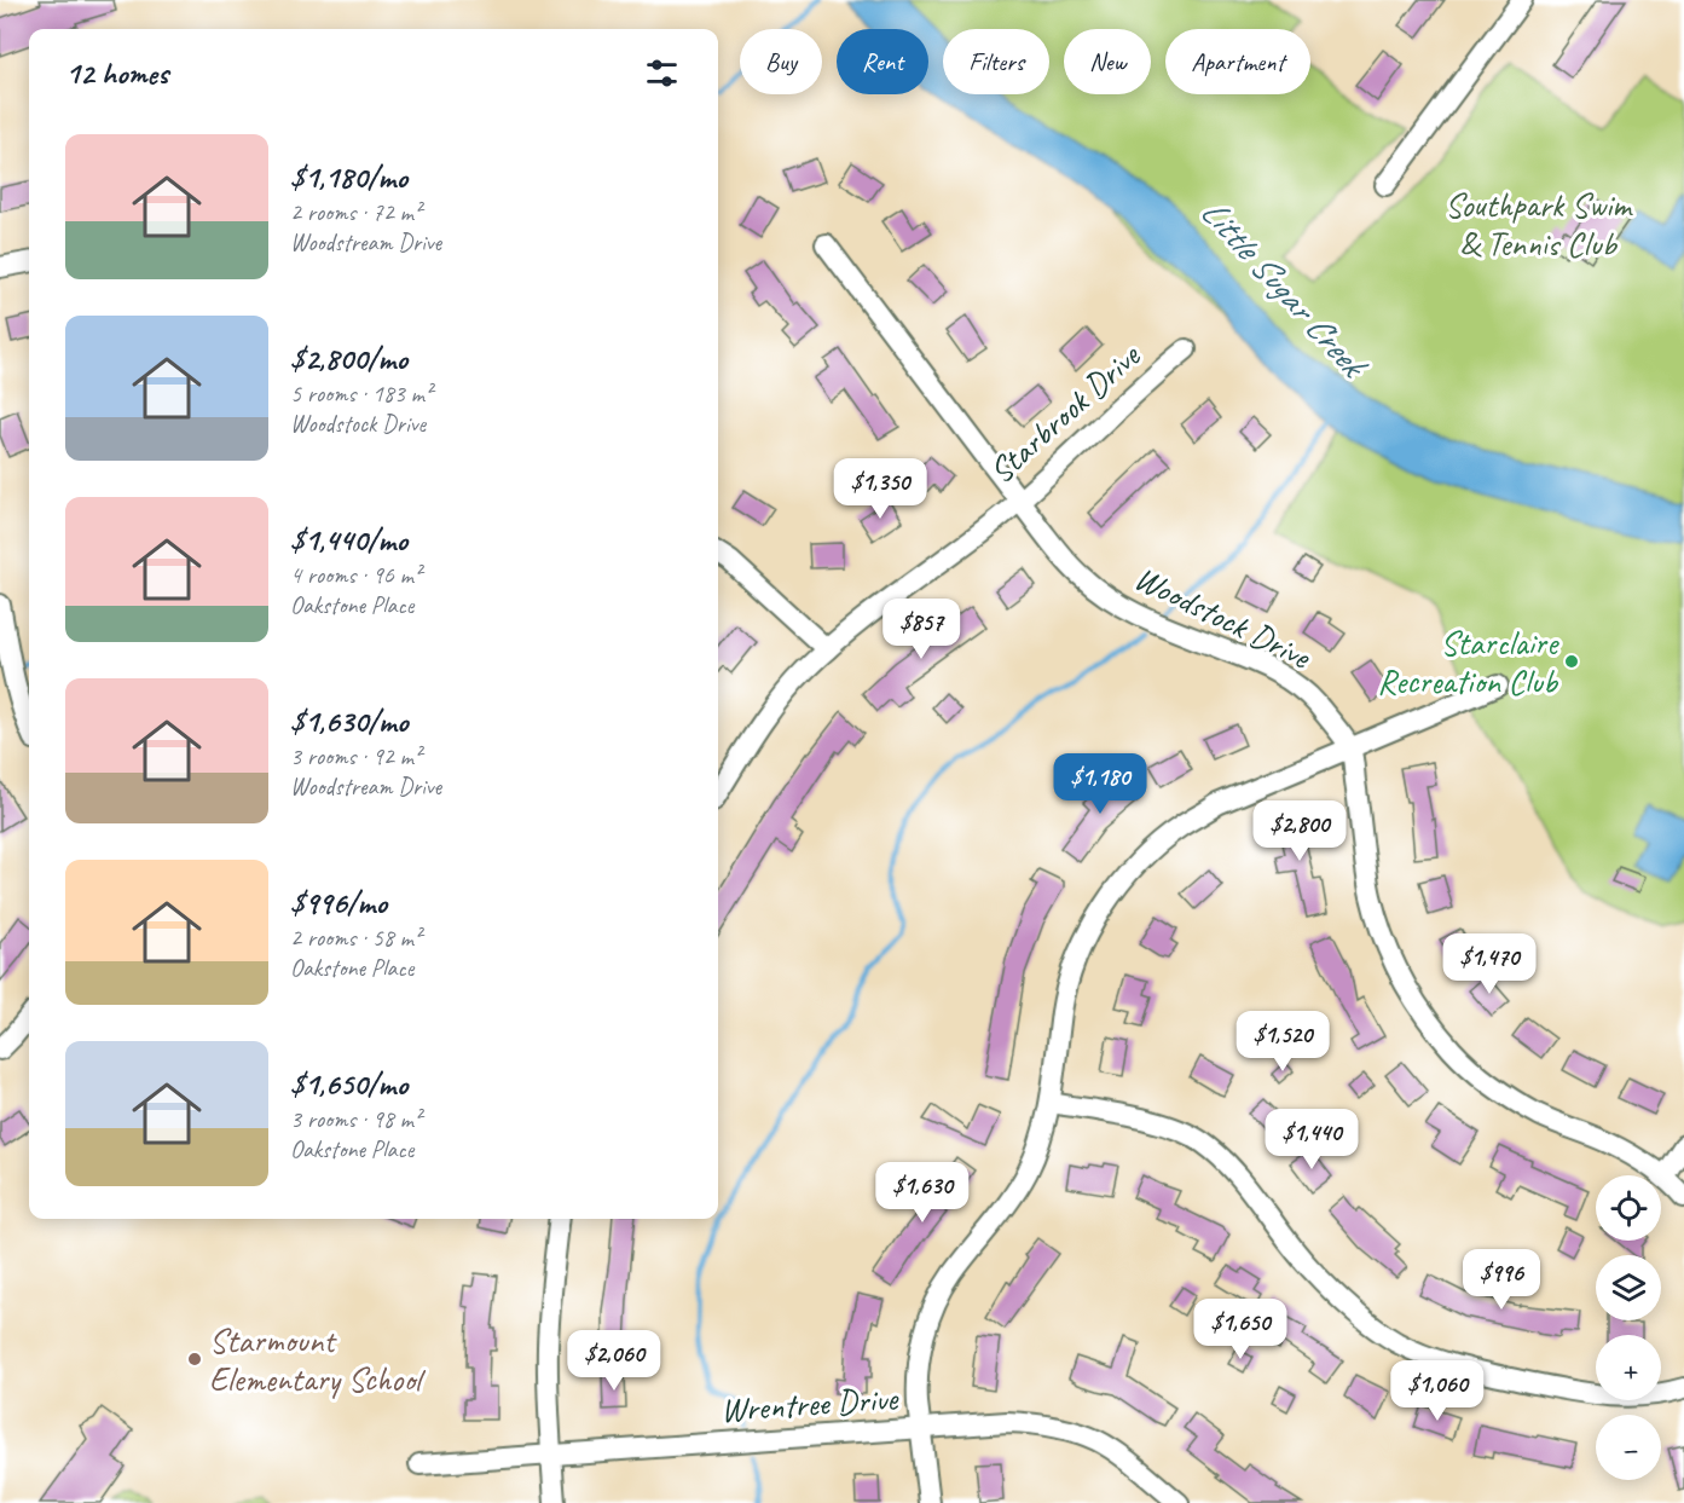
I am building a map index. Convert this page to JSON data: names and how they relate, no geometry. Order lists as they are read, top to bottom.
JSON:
{
  "streets": {
    "street": ["Starbrook Drive", "Woodstock Drive", "Wrentree Drive"]
  },
  "crossings": [
    ["Starbrook Drive", "Woodstock Drive"]
  ],
  "water": ["Little Sugar Creek"],
  "parks": ["Southpark Swim & Tennis Club"],
  "places": ["Starclaire Recreation Club", "Starmount Elementary School"],
  "page": {
    "chip": [
      "Buy",
      "Rent",
      "Filters",
      "New",
      "Apartment"
    ],
    "heading": "12 homes",
    "list": [
      {
        "name": "$1,180/mo",
        "note": "2 rooms · 72 m² · Woodstream Drive"
      },
      {
        "name": "$2,800/mo",
        "note": "5 rooms · 183 m² · Woodstock Drive"
      },
      {
        "name": "$1,440/mo",
        "note": "4 rooms · 96 m² · Oakstone Place"
      },
      {
        "name": "$1,630/mo",
        "note": "3 rooms · 92 m² · Woodstream Drive"
      },
      {
        "name": "$996/mo",
        "note": "2 rooms · 58 m² · Oakstone Place"
      },
      {
        "name": "$1,650/mo",
        "note": "3 rooms · 98 m² · Oakstone Place"
      }
    ],
    "price": [
      "$1,350",
      "$857",
      "$1,180",
      "$2,800",
      "$1,470",
      "$1,520",
      "$1,440",
      "$1,630",
      "$996",
      "$1,650",
      "$2,060",
      "$1,060"
    ],
    "map_buttons": ["+", "−"]
  }
}
